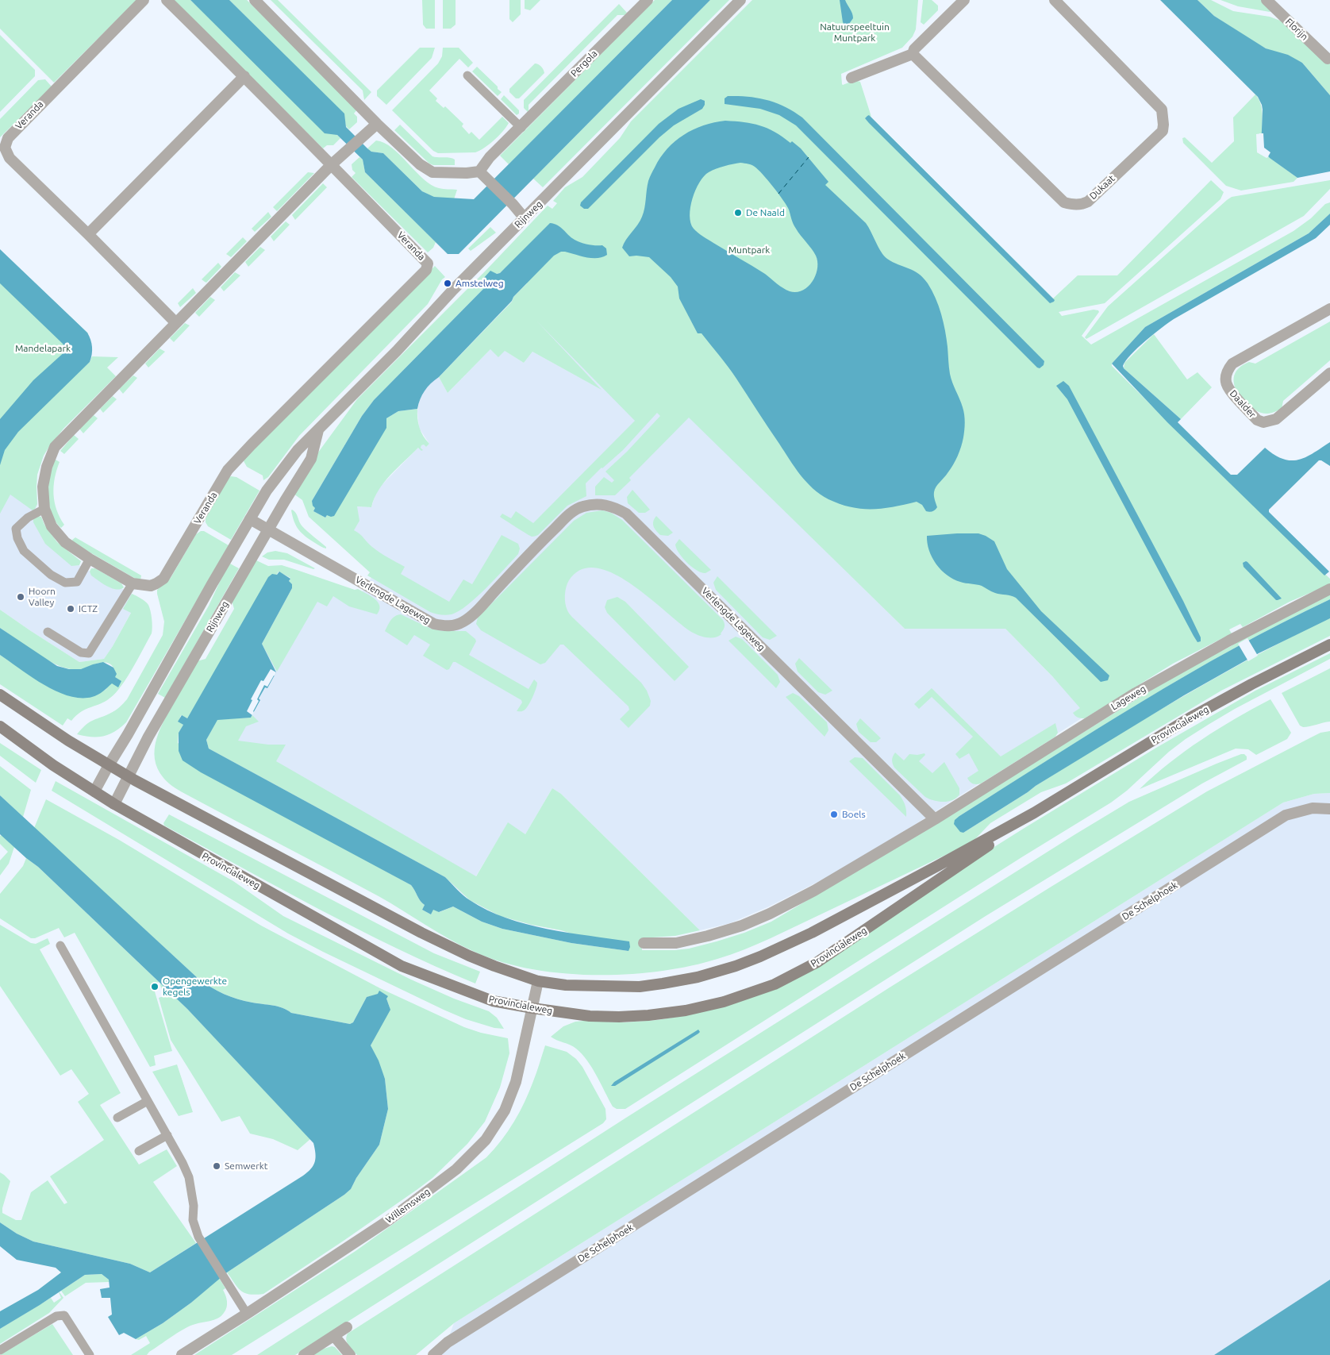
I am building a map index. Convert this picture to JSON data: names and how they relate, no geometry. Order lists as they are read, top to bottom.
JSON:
{
  "streets": {
    "main road": ["Provincialeweg"],
    "street": [
      "Florijn",
      "Pergola",
      "Veranda",
      "Dukaat",
      "Rijnweg",
      "Daalder",
      "Verlengde Lageweg",
      "Lageweg",
      "De Schelphoek",
      "Willemsweg"
    ]
  },
  "crossings": [
    ["Rijnweg", "Verlengde Lageweg"],
    ["Rijnweg", "Provincialeweg"],
    ["Verlengde Lageweg", "Lageweg"],
    ["Provincialeweg", "Willemsweg"]
  ],
  "parks": ["Natuurspeeltuin Muntpark", "Muntpark", "Mandelapark"],
  "places": [
    "De Naald",
    "Amstelweg",
    "Hoorn Valley",
    "ICTZ",
    "Boels",
    "Opengewerkte kegels",
    "Semwerkt"
  ]
}
